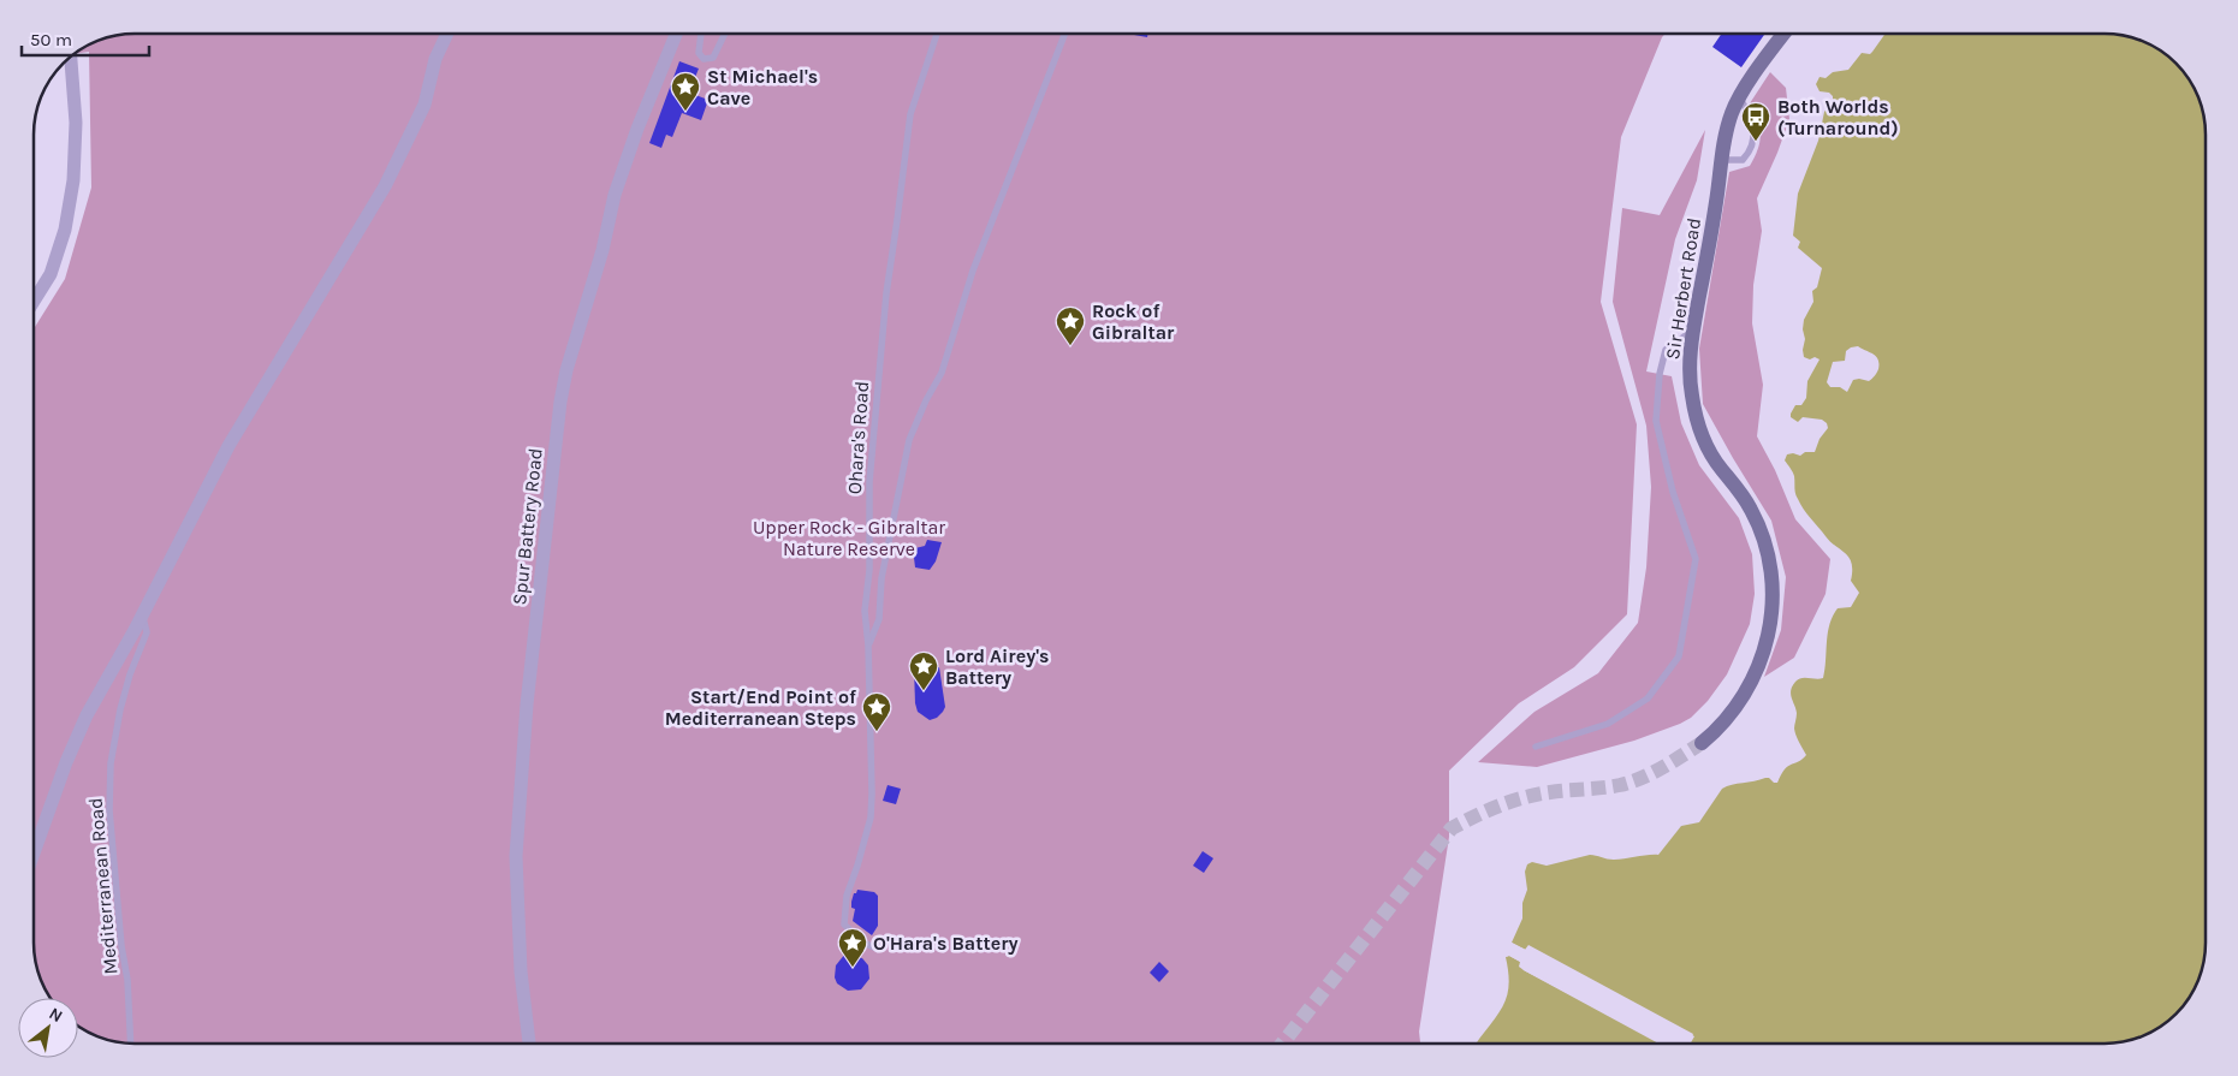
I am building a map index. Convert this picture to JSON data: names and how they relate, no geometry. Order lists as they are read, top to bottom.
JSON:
{
  "streets": {
    "main road": ["Sir Herbert Road"],
    "street": ["Spur Battery Road"],
    "lane": ["Ohara's Road", "Mediterranean Road"]
  },
  "parks": ["Upper Rock - Gibraltar Nature Reserve"],
  "places": {
    "place": [
      "St Michael's Cave",
      "Rock of Gibraltar",
      "Lord Airey's Battery",
      "Start/End Point of Mediterranean Steps",
      "O'Hara's Battery"
    ],
    "bus stop": ["Both Worlds (Turnaround)"]
  },
  "scale_bar": "50 m",
  "north": "top right"
}
